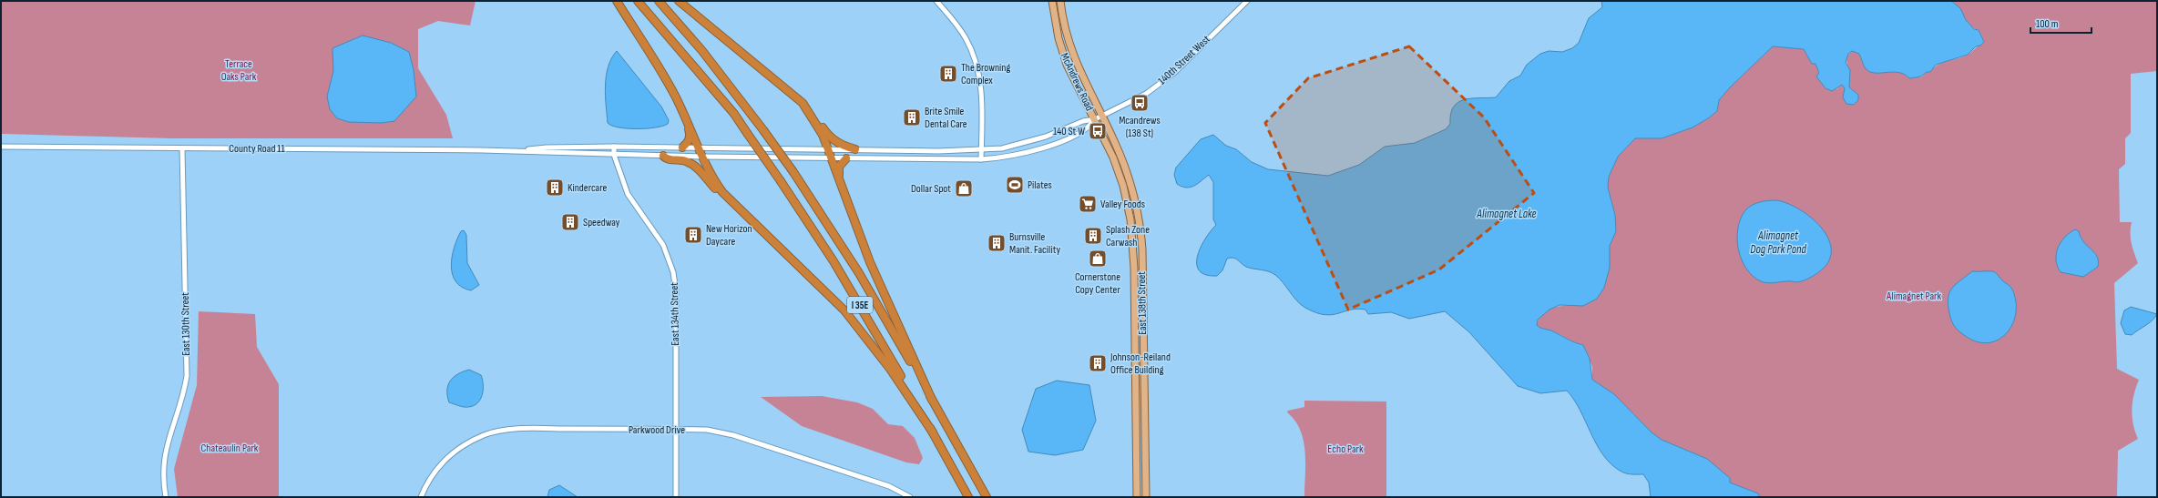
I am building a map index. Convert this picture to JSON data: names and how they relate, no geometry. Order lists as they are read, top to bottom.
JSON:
{
  "streets": {
    "highway": ["I 35E"],
    "main road": ["McAndrews Road", "East 138th Street"],
    "street": [
      "140th Street West",
      "County Road 11",
      "East 134th Street",
      "East 130th Street",
      "Parkwood Drive"
    ]
  },
  "crossings": [
    ["140th Street West", "McAndrews Road"],
    ["140th Street West", "East 138th Street"],
    ["McAndrews Road", "East 138th Street"],
    ["County Road 11", "East 130th Street"],
    ["East 134th Street", "Parkwood Drive"]
  ],
  "water": ["Alimagnet Lake", "Alimagnet Dog Park Pond"],
  "parks": [
    "Terrace Oaks Park",
    "Alimagnet Park",
    "Chateaulin Park",
    "Echo Park"
  ],
  "places": {
    "building": [
      "The Browning Complex",
      "Brite Smile Dental Care",
      "Kindercare",
      "Speedway",
      "New Horizon Daycare",
      "Splash Zone Carwash",
      "Burnsville Manit. Facility",
      "Johnson-Reiland Office Building"
    ],
    "bus stop": ["Mcandrews (138 St)", "140 St W"],
    "sports": ["Pilates"],
    "shop": ["Dollar Spot", "Cornerstone Copy Center"],
    "supermarket": ["Valley Foods"]
  },
  "scale_bar": "100 m"
}
